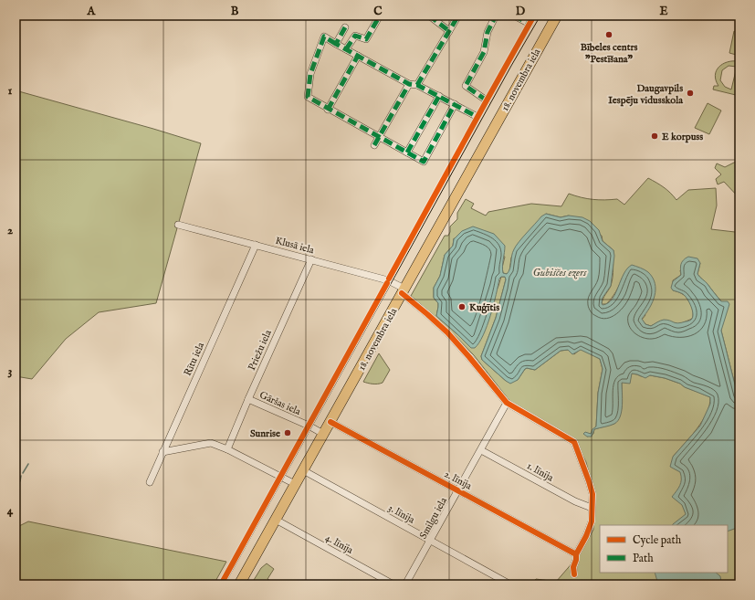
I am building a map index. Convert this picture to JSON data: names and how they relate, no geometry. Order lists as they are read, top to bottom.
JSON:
{
  "streets": {
    "main road": ["18. novembra iela"],
    "street": [
      "Klusā iela",
      "Priežu iela",
      "Rītu iela",
      "Gāršas iela",
      "1. līnija",
      "2. līnija",
      "3. līnija",
      "Smilgu iela",
      "4. līnija"
    ]
  },
  "crossings": [
    ["18. novembra iela", "Klusā iela"],
    ["18. novembra iela", "Gāršas iela"],
    ["18. novembra iela", "2. līnija"],
    ["18. novembra iela", "3. līnija"],
    ["18. novembra iela", "4. līnija"],
    ["Klusā iela", "Priežu iela"],
    ["Klusā iela", "Rītu iela"],
    ["Priežu iela", "Gāršas iela"],
    ["1. līnija", "Smilgu iela"],
    ["2. līnija", "Smilgu iela"],
    ["3. līnija", "Smilgu iela"]
  ],
  "water": ["Gubiščes ezers"],
  "places": [
    "Bībeles centrs \"Pestīšana\"",
    "Daugavpils Iespēju vidusskola",
    "E korpuss",
    "Kuģītis",
    "Sunrise"
  ],
  "legend": ["Cycle path", "Path"],
  "grid": {
    "columns": [
      "A",
      "B",
      "C",
      "D",
      "E"
    ],
    "rows": [
      "1",
      "2",
      "3",
      "4"
    ]
  }
}
